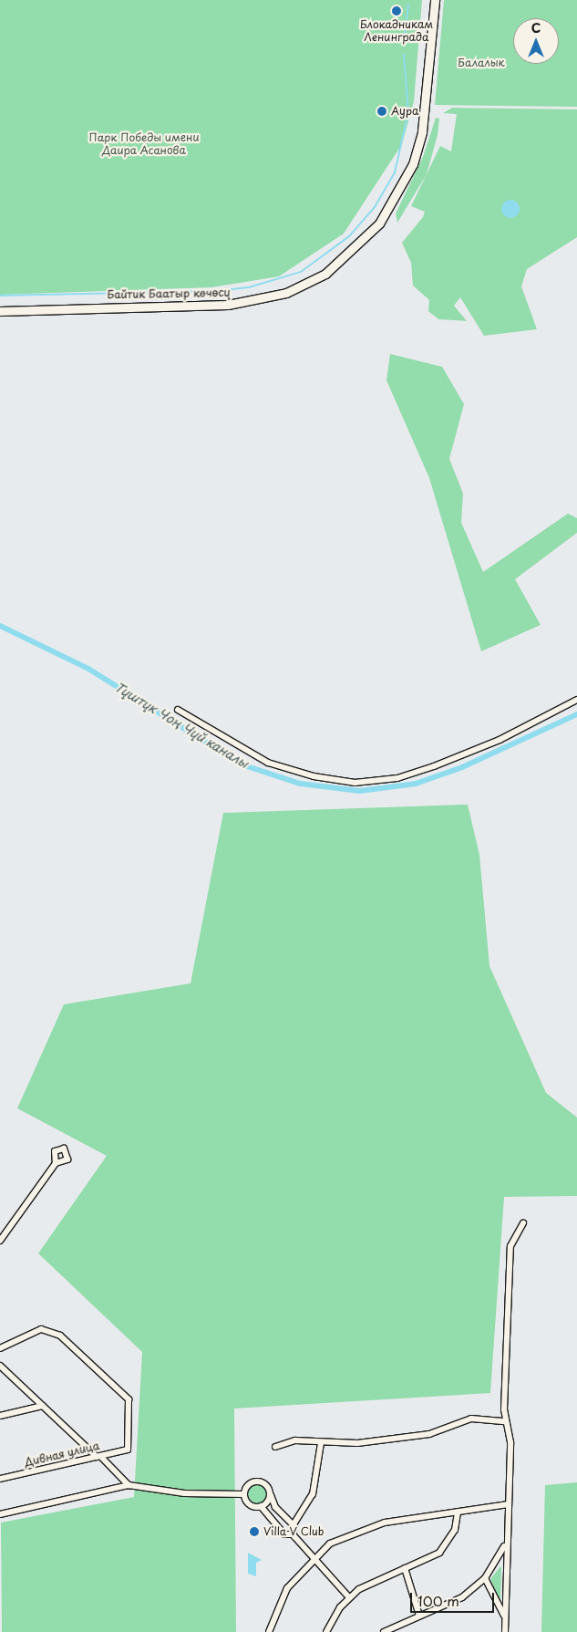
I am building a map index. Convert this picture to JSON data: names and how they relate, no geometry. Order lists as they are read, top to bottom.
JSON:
{
  "streets": {
    "main road": ["Байтик Баатыр көчөсү"],
    "street": ["Дивная улица"]
  },
  "water": ["Түштүк Чоң Чүй каналы"],
  "parks": ["Балалык", "Парк Победы имени Даира Асанова"],
  "places": ["Блокадникам Ленинграда", "Аура", "Villa V Club"],
  "scale_bar": "100 m",
  "north": "top"
}
